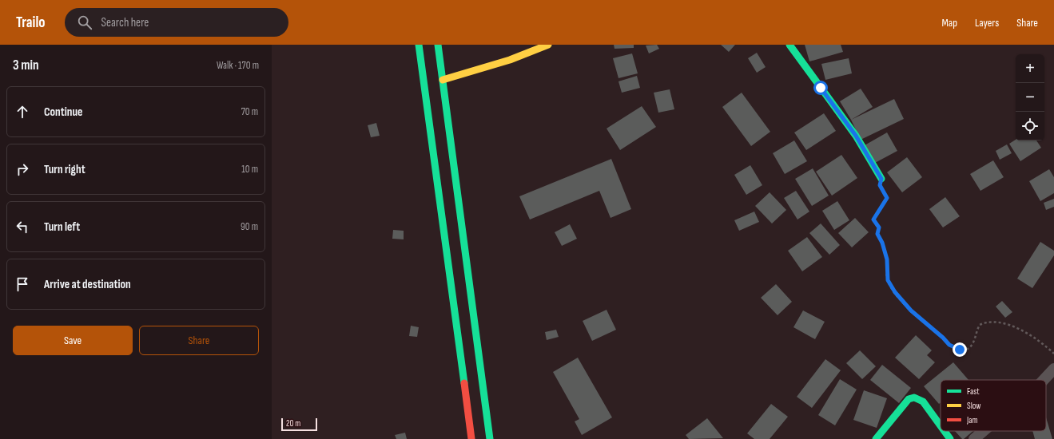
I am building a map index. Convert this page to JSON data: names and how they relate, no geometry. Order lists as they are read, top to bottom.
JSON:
{
  "legend": ["Fast", "Slow", "Jam"],
  "scale_bar": "20 m",
  "page": {
    "header": "Trailo",
    "search": "Search here",
    "nav": ["Map", "Layers", "Share"],
    "heading": ["3 min", "Walk · 170 m"],
    "map_buttons": ["+", "−"],
    "list": [
      ["Continue", "70 m"],
      ["Turn right", "10 m"],
      ["Turn left", "90 m"],
      "Arrive at destination"
    ],
    "buttons": ["Save", "Share"],
    "scale": "20 m"
  }
}
